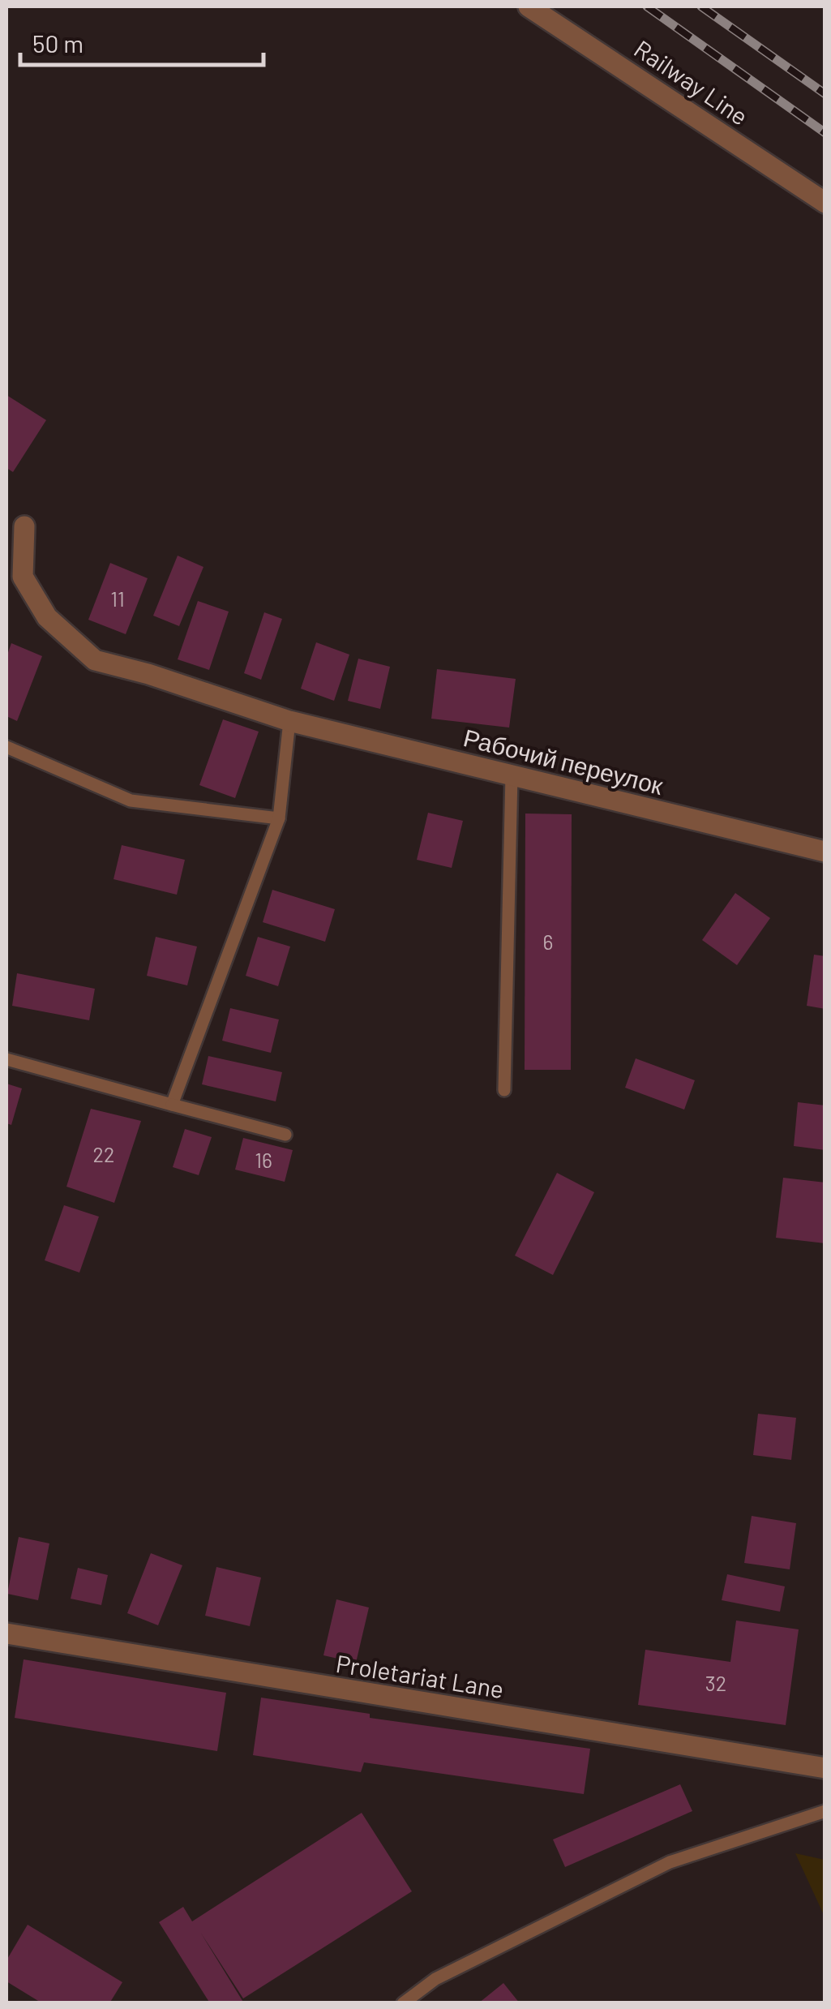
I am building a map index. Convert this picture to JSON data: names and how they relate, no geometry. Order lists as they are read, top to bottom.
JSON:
{
  "streets": {
    "street": ["Railway Line", "Рабочий переулок", "Proletariat Lane"]
  },
  "house_numbers": [
    "11",
    "6",
    "22",
    "16",
    "32"
  ],
  "scale_bar": "50 m"
}
